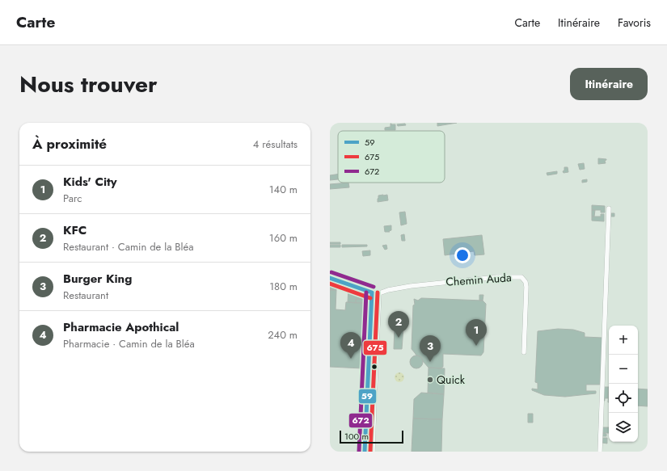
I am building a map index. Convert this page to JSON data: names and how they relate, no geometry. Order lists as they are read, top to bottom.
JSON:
{
  "streets": {
    "street": ["Chemin Auda"]
  },
  "places": ["Quick"],
  "lines": ["transit line 672", "transit line 59", "transit line 675"],
  "legend": ["59", "675", "672"],
  "scale_bar": "100 m",
  "page": {
    "header": "Carte",
    "nav": ["Carte", "Itinéraire", "Favoris"],
    "title": "Nous trouver",
    "buttons": "Itinéraire",
    "heading": ["À proximité", "4 résultats"],
    "list": [
      {
        "mark": "1",
        "name": "Kids' City",
        "note": "Parc",
        "value": "140 m"
      },
      {
        "mark": "2",
        "name": "KFC",
        "note": "Restaurant · Camin de la Bléa",
        "value": "160 m"
      },
      {
        "mark": "3",
        "name": "Burger King",
        "note": "Restaurant",
        "value": "180 m"
      },
      {
        "mark": "4",
        "name": "Pharmacie Apothical",
        "note": "Pharmacie · Camin de la Bléa",
        "value": "240 m"
      }
    ],
    "pins": [
      "2",
      "1",
      "4",
      "3"
    ],
    "map_buttons": ["+", "−"],
    "scale": "100 m"
  }
}
